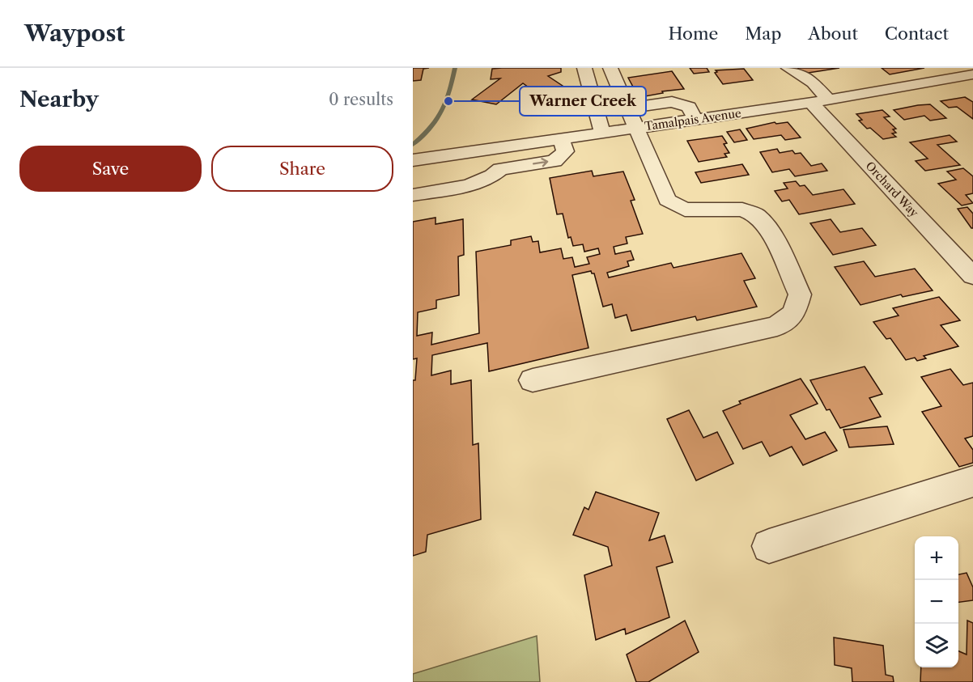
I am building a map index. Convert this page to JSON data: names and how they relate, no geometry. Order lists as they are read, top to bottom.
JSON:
{
  "streets": {
    "street": ["Tamalpais Avenue", "Orchard Way"]
  },
  "crossings": [
    ["Tamalpais Avenue", "Orchard Way"]
  ],
  "places": ["Warner Creek"],
  "page": {
    "header": "Waypost",
    "nav": [
      "Home",
      "Map",
      "About",
      "Contact"
    ],
    "heading": ["Nearby", "0 results"],
    "buttons": ["Save", "Share"],
    "map_buttons": ["+", "−"]
  }
}
